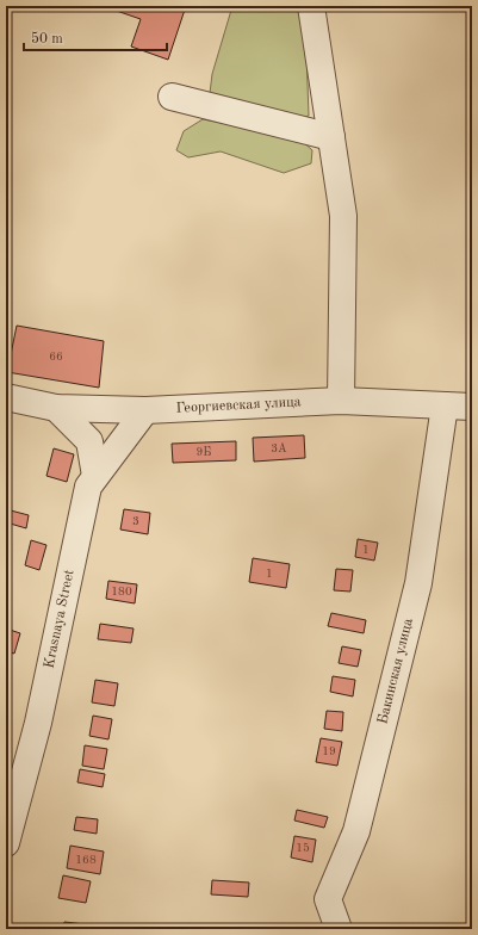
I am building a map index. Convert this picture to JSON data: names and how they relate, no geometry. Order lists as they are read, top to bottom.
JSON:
{
  "streets": {
    "street": ["Георгиевская улица", "Krasnaya Street", "Бакинская улица"]
  },
  "crossings": [
    ["Георгиевская улица", "Krasnaya Street"],
    ["Георгиевская улица", "Бакинская улица"]
  ],
  "house_numbers": [
    "66",
    "3А",
    "9Б",
    "3",
    "1",
    "1",
    "180",
    "19",
    "15",
    "168"
  ],
  "scale_bar": "50 m"
}
